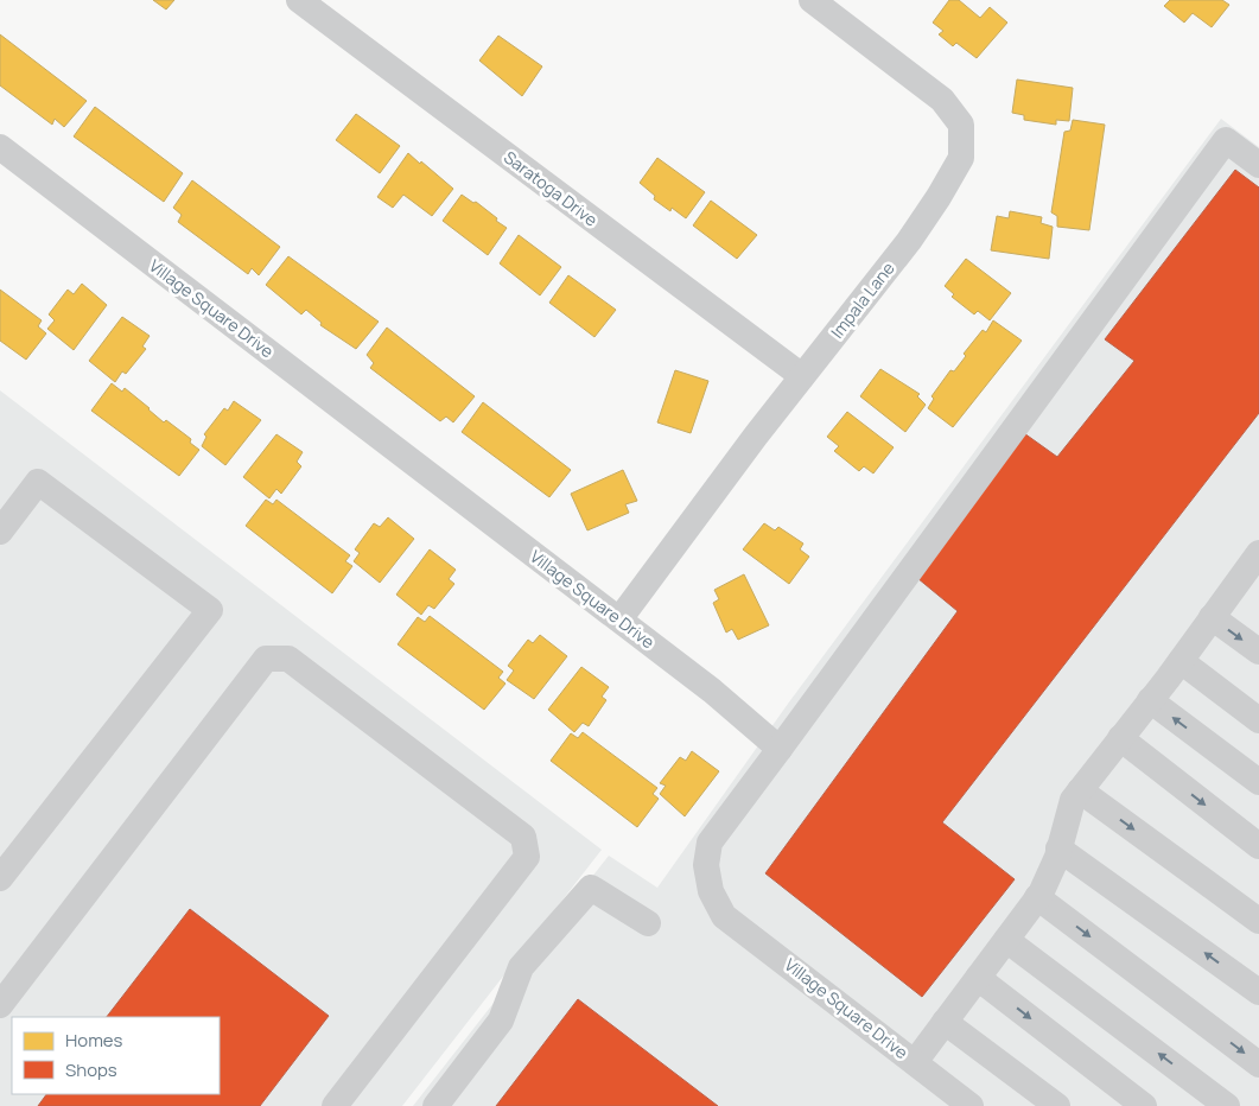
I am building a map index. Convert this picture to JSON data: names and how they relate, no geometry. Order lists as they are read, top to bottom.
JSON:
{
  "streets": {
    "street": ["Saratoga Drive", "Impala Lane", "Village Square Drive"]
  },
  "crossings": [
    ["Saratoga Drive", "Impala Lane"],
    ["Impala Lane", "Village Square Drive"]
  ],
  "legend": ["Homes", "Shops"]
}
